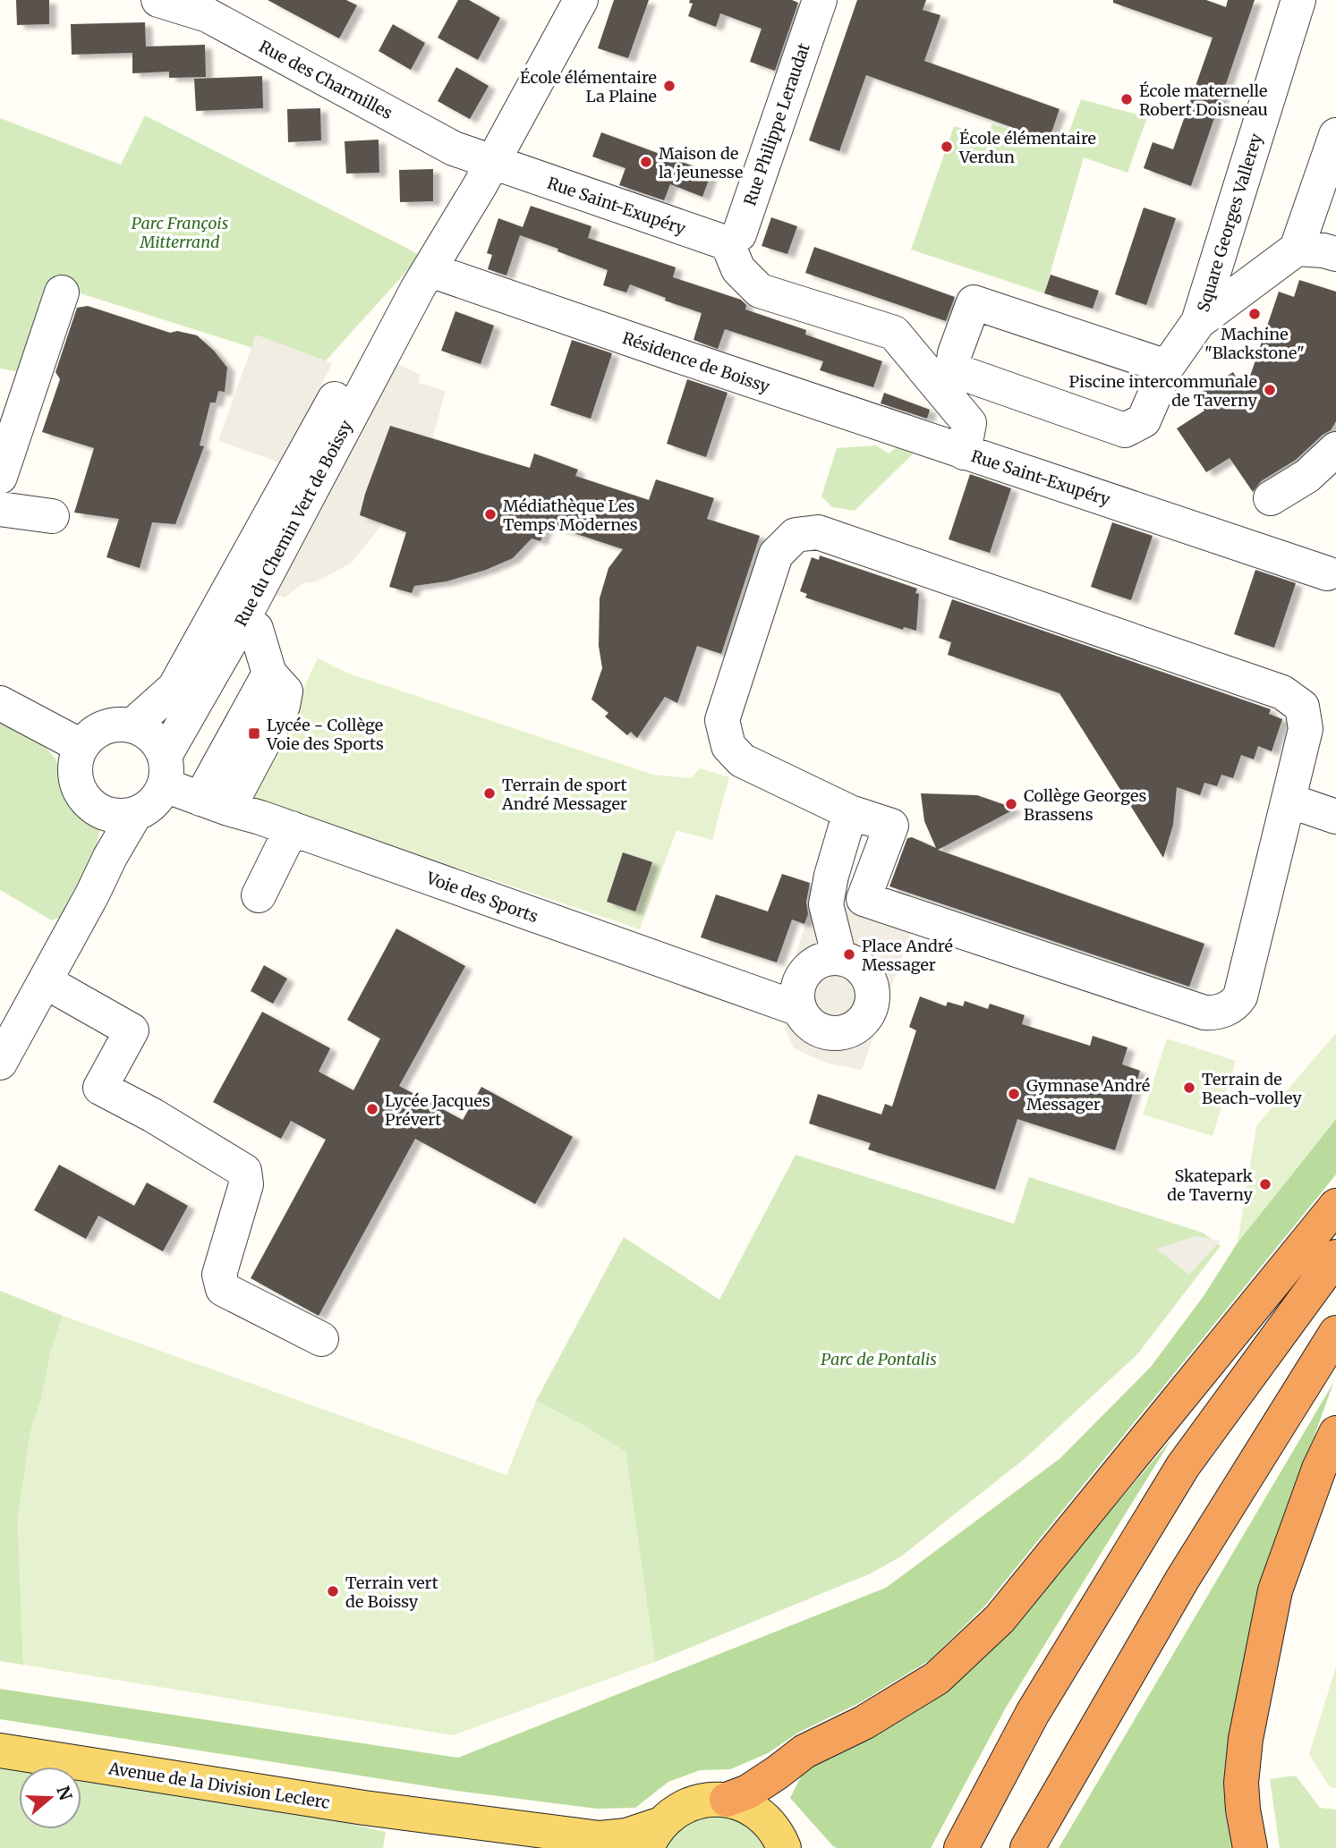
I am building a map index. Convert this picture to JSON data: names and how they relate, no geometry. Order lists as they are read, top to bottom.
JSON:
{
  "streets": {
    "main road": ["Avenue de la Division Leclerc"],
    "street": [
      "Rue des Charmilles",
      "Rue Philippe Leraudat",
      "Rue Saint-Exupéry",
      "Square Georges Vallerey",
      "Résidence de Boissy",
      "Rue du Chemin Vert de Boissy",
      "Voie des Sports"
    ]
  },
  "crossings": [
    ["Rue des Charmilles", "Rue Saint-Exupéry"],
    ["Rue des Charmilles", "Rue du Chemin Vert de Boissy"],
    ["Rue Philippe Leraudat", "Rue Saint-Exupéry"],
    ["Rue Saint-Exupéry", "Résidence de Boissy"],
    ["Rue Saint-Exupéry", "Rue du Chemin Vert de Boissy"],
    ["Résidence de Boissy", "Rue du Chemin Vert de Boissy"],
    ["Rue du Chemin Vert de Boissy", "Voie des Sports"]
  ],
  "parks": ["Parc François Mitterrand", "Parc de Pontalis"],
  "places": {
    "other": [
      "École élémentaire La Plaine",
      "École maternelle Robert Doisneau",
      "École élémentaire Verdun",
      "Maison de la jeunesse",
      "Machine \"Blackstone\"",
      "Piscine intercommunale de Taverny",
      "Médiathèque Les Temps Modernes",
      "Terrain de sport André Messager",
      "Collège Georges Brassens",
      "Place André Messager",
      "Terrain de Beach-volley",
      "Gymnase André Messager",
      "Lycée Jacques Prévert",
      "Skatepark de Taverny",
      "Terrain vert de Boissy"
    ],
    "transit": ["Lycée - Collège Voie des Sports"]
  },
  "north": "right"
}
